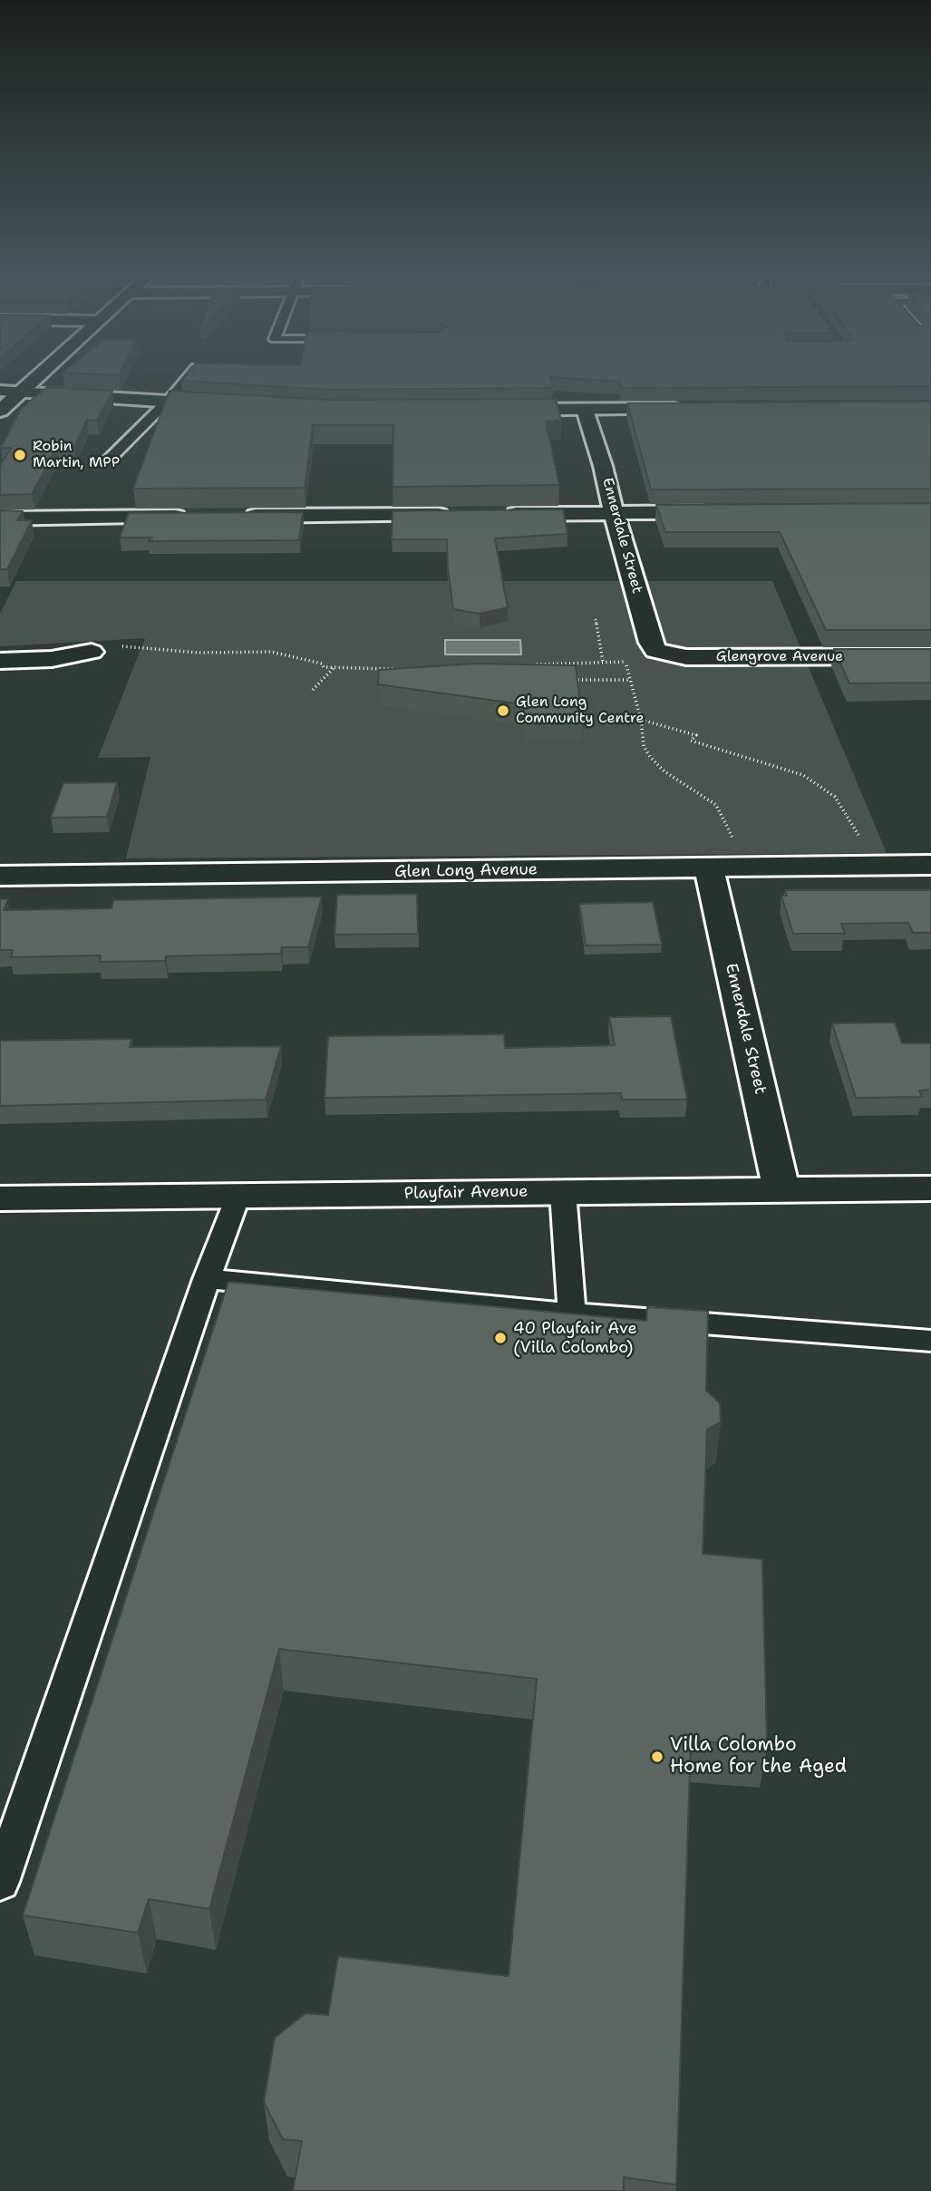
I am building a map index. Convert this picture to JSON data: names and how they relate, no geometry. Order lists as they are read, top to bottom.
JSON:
{
  "streets": {
    "street": [
      "Ennerdale Street",
      "Glengrove Avenue",
      "Glen Long Avenue",
      "Playfair Avenue"
    ]
  },
  "crossings": [
    ["Ennerdale Street", "Glengrove Avenue"],
    ["Ennerdale Street", "Glen Long Avenue"],
    ["Ennerdale Street", "Playfair Avenue"]
  ],
  "places": [
    "Robin Martin, MPP",
    "Glen Long Community Centre",
    "40 Playfair Ave (Villa Colombo)",
    "Villa Colombo Home for the Aged"
  ]
}
